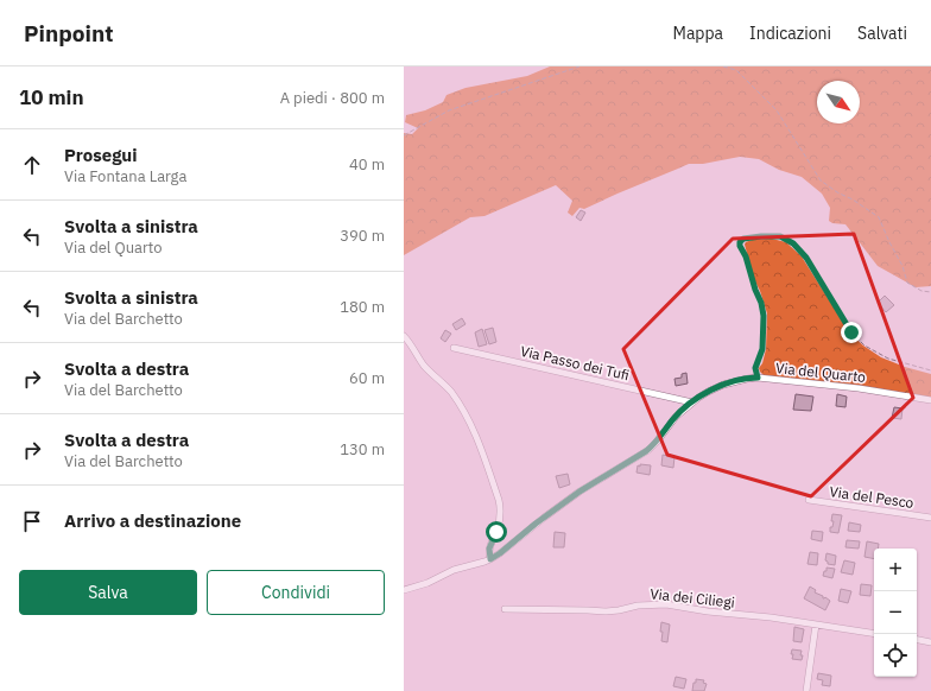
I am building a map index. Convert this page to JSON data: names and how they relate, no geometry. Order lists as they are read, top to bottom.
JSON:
{
  "streets": {
    "street": [
      "Via Passo dei Tufi",
      "Via del Quarto",
      "Via del Pesco",
      "Via dei Ciliegi"
    ]
  },
  "crossings": [
    ["Via Passo dei Tufi", "Via del Quarto"]
  ],
  "north": "bottom right",
  "page": {
    "header": "Pinpoint",
    "nav": ["Mappa", "Indicazioni", "Salvati"],
    "heading": ["10 min", "A piedi · 800 m"],
    "list": [
      ["Prosegui", "Via Fontana Larga", "40 m"],
      ["Svolta a sinistra", "Via del Quarto", "390 m"],
      ["Svolta a sinistra", "Via del Barchetto", "180 m"],
      ["Svolta a destra", "Via del Barchetto", "60 m"],
      ["Svolta a destra", "Via del Barchetto", "130 m"],
      "Arrivo a destinazione"
    ],
    "map_buttons": ["+", "−"],
    "buttons": ["Salva", "Condividi"]
  }
}
